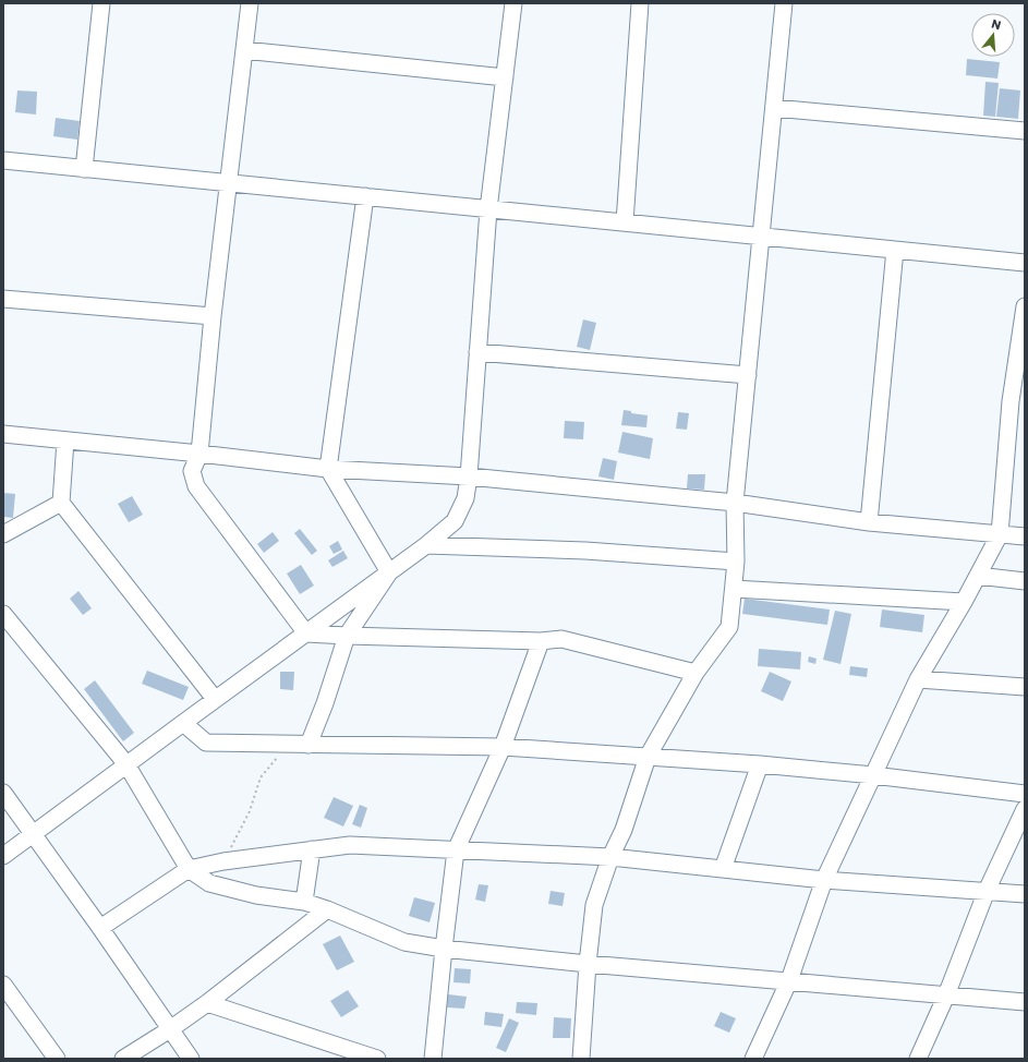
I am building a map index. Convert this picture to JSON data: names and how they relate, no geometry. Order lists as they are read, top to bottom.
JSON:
{
  "north": "top"
}
